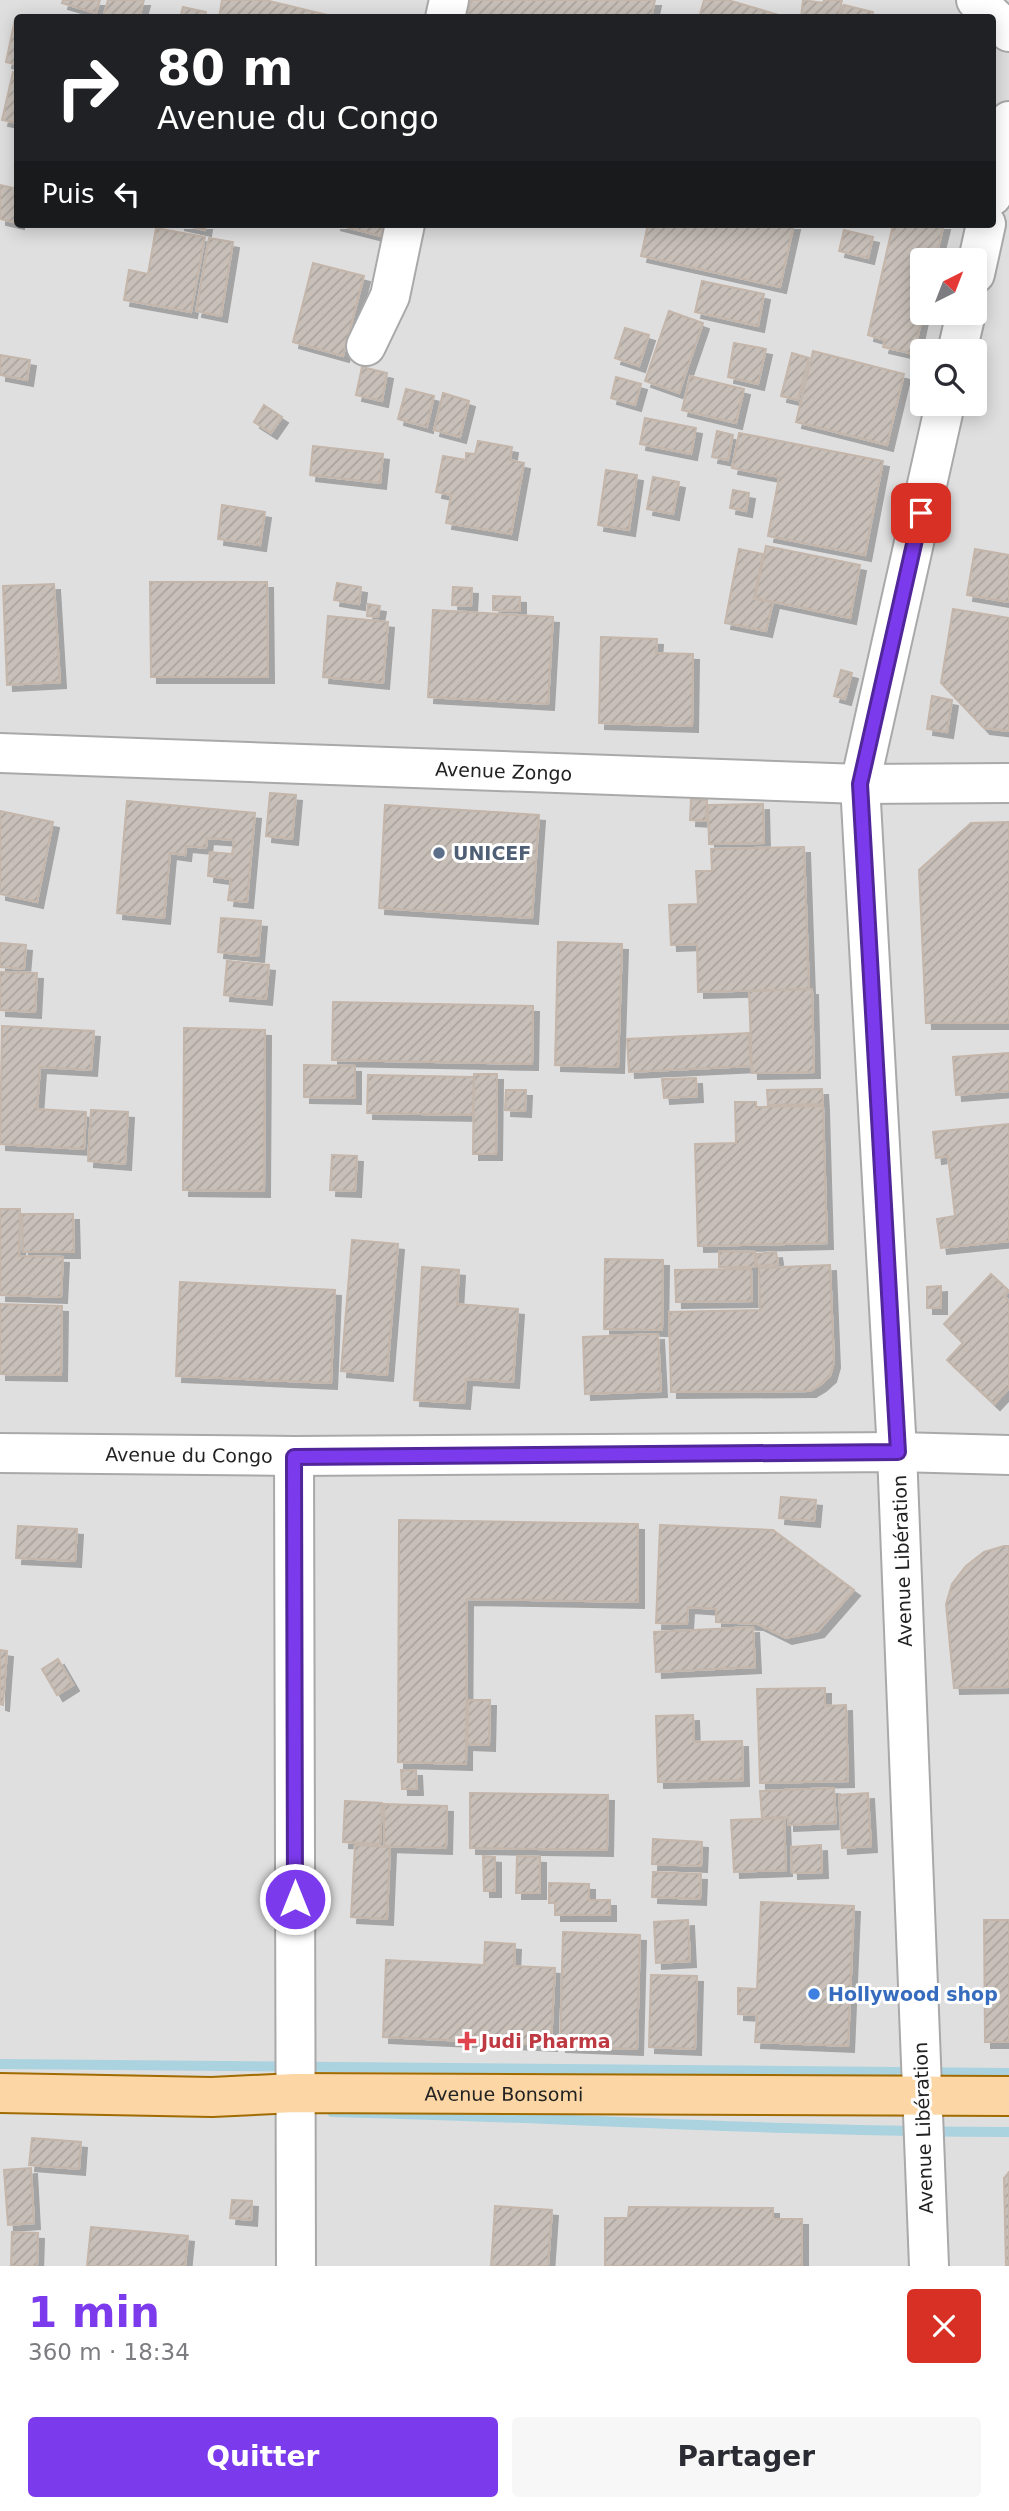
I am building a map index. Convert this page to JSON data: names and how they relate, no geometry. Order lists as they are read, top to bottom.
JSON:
{
  "streets": {
    "main road": ["Avenue Bonsomi"],
    "street": ["Avenue Zongo", "Avenue du Congo", "Avenue Libération"]
  },
  "crossings": [
    ["Avenue Zongo", "Avenue Libération"],
    ["Avenue du Congo", "Avenue Libération"],
    ["Avenue Libération", "Avenue Bonsomi"]
  ],
  "places": {
    "other": ["UNICEF", "Hollywood shop"],
    "health": ["Judi Pharma"]
  },
  "north": "top right",
  "page": {
    "turn": ["80 m", "Avenue du Congo"],
    "then": "Puis",
    "heading": ["1 min", "360 m · 18:34"],
    "buttons": ["Quitter", "Partager"]
  }
}
